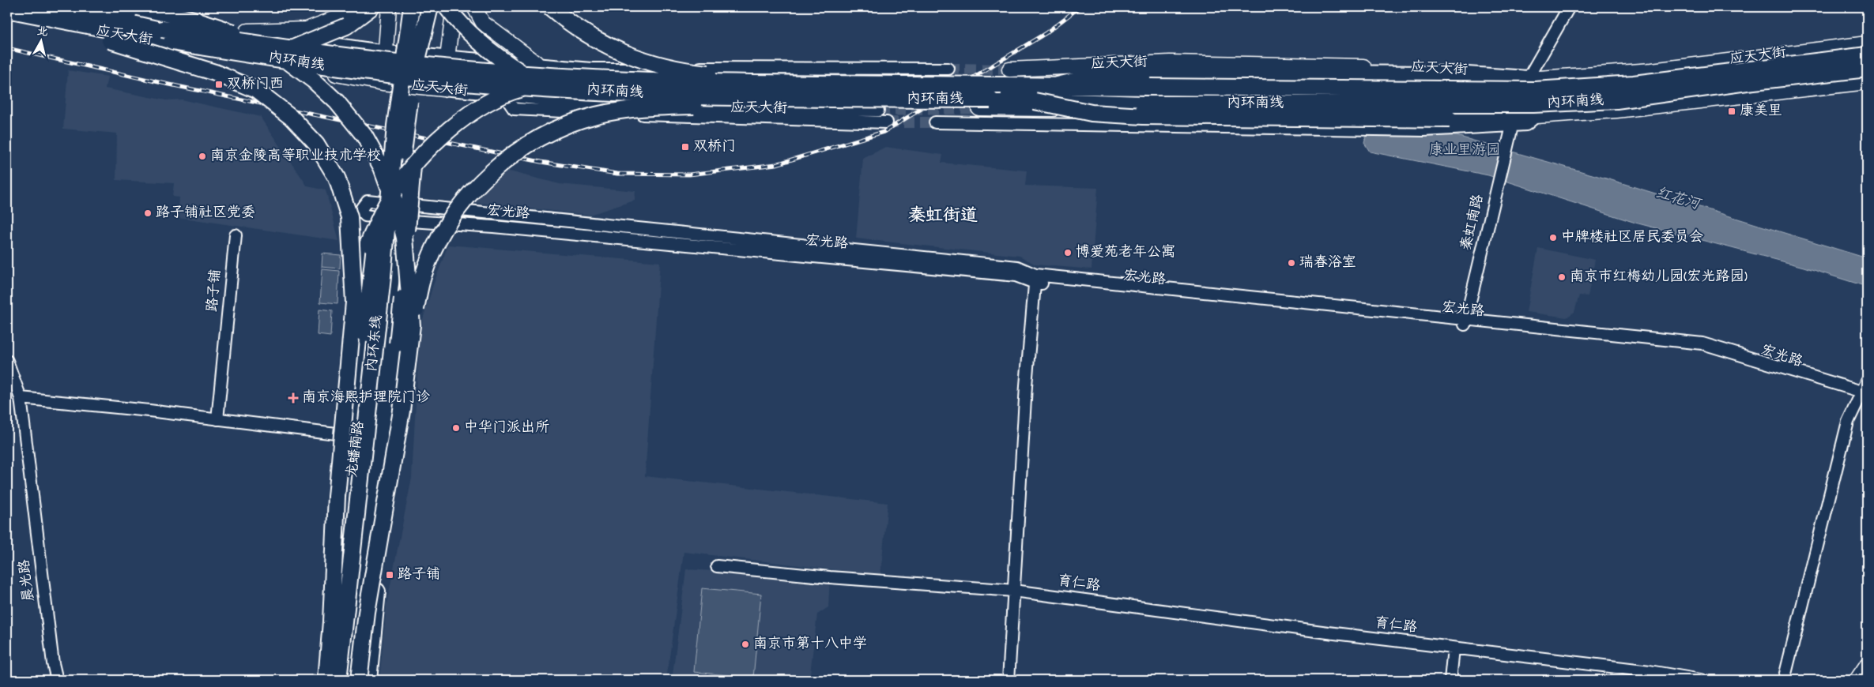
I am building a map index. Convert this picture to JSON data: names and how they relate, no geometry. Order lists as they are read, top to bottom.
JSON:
{
  "streets": {
    "highway": ["内环南线", "内环东线"],
    "main road": ["应天大街"],
    "street": [
      "宏光路",
      "秦虹南路",
      "路子铺",
      "龙蟠南路",
      "晨光路",
      "育仁路"
    ]
  },
  "crossings": [
    ["应天大街", "秦虹南路"],
    ["宏光路", "秦虹南路"],
    ["宏光路", "龙蟠南路"],
    ["内环东线", "龙蟠南路"]
  ],
  "districts": ["秦虹街道"],
  "water": ["红花河"],
  "parks": ["康业里游园"],
  "places": {
    "transit": [
      "双桥门西",
      "康美里",
      "双桥门",
      "路子铺"
    ],
    "other": [
      "南京金陵高等职业技术学校",
      "路子铺社区党委",
      "中牌楼社区居民委员会",
      "博爱苑老年公寓",
      "瑞春浴室",
      "南京市红梅幼儿园(宏光路园)",
      "中华门派出所",
      "南京市第十八中学"
    ],
    "health": ["南京海熙护理院门诊"]
  },
  "north": "top"
}
